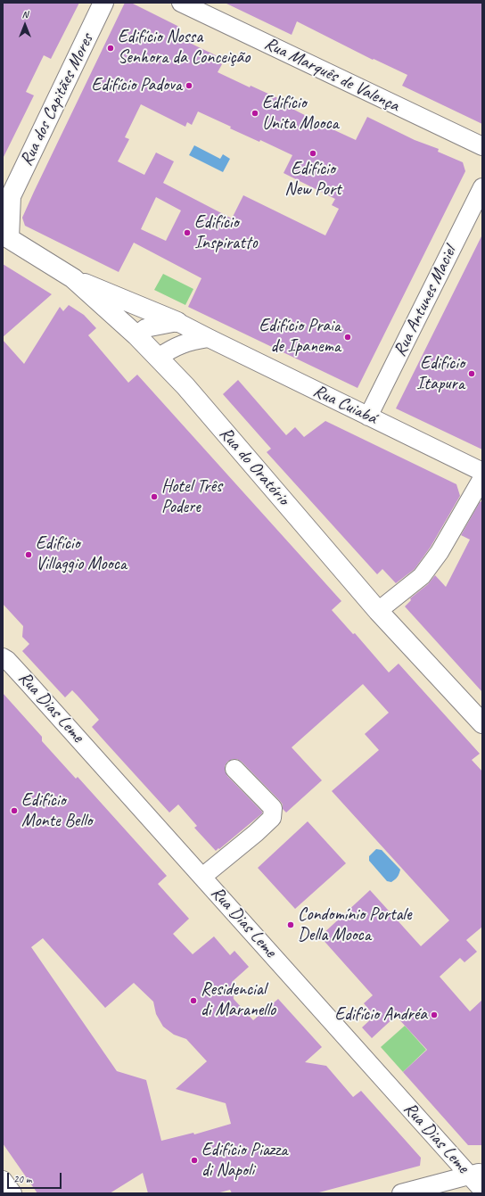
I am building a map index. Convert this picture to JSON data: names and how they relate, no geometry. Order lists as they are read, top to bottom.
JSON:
{
  "streets": {
    "street": [
      "Rua Marquês de Valença",
      "Rua dos Capitães Mores",
      "Rua Antunes Maciel",
      "Rua Cuiabá",
      "Rua do Oratório",
      "Rua Dias Leme"
    ]
  },
  "crossings": [
    ["Rua dos Capitães Mores", "Rua do Oratório"],
    ["Rua Antunes Maciel", "Rua Cuiabá"]
  ],
  "places": [
    "Edifício Nossa Senhora da Conceição",
    "Edifício Padova",
    "Edifício Unita Mooca",
    "Edifício New Port",
    "Edifício Inspiratto",
    "Edifício Praia de Ipanema",
    "Edifício Itapura",
    "Hotel Três Podere",
    "Edifício Villaggio Mooca",
    "Edifício Monte Bello",
    "Condomínio Portale Della Mooca",
    "Residencial di Maranello",
    "Edifício Andréa",
    "Edifício Piazza di Napoli"
  ],
  "scale_bar": "20 m",
  "north": "top"
}
